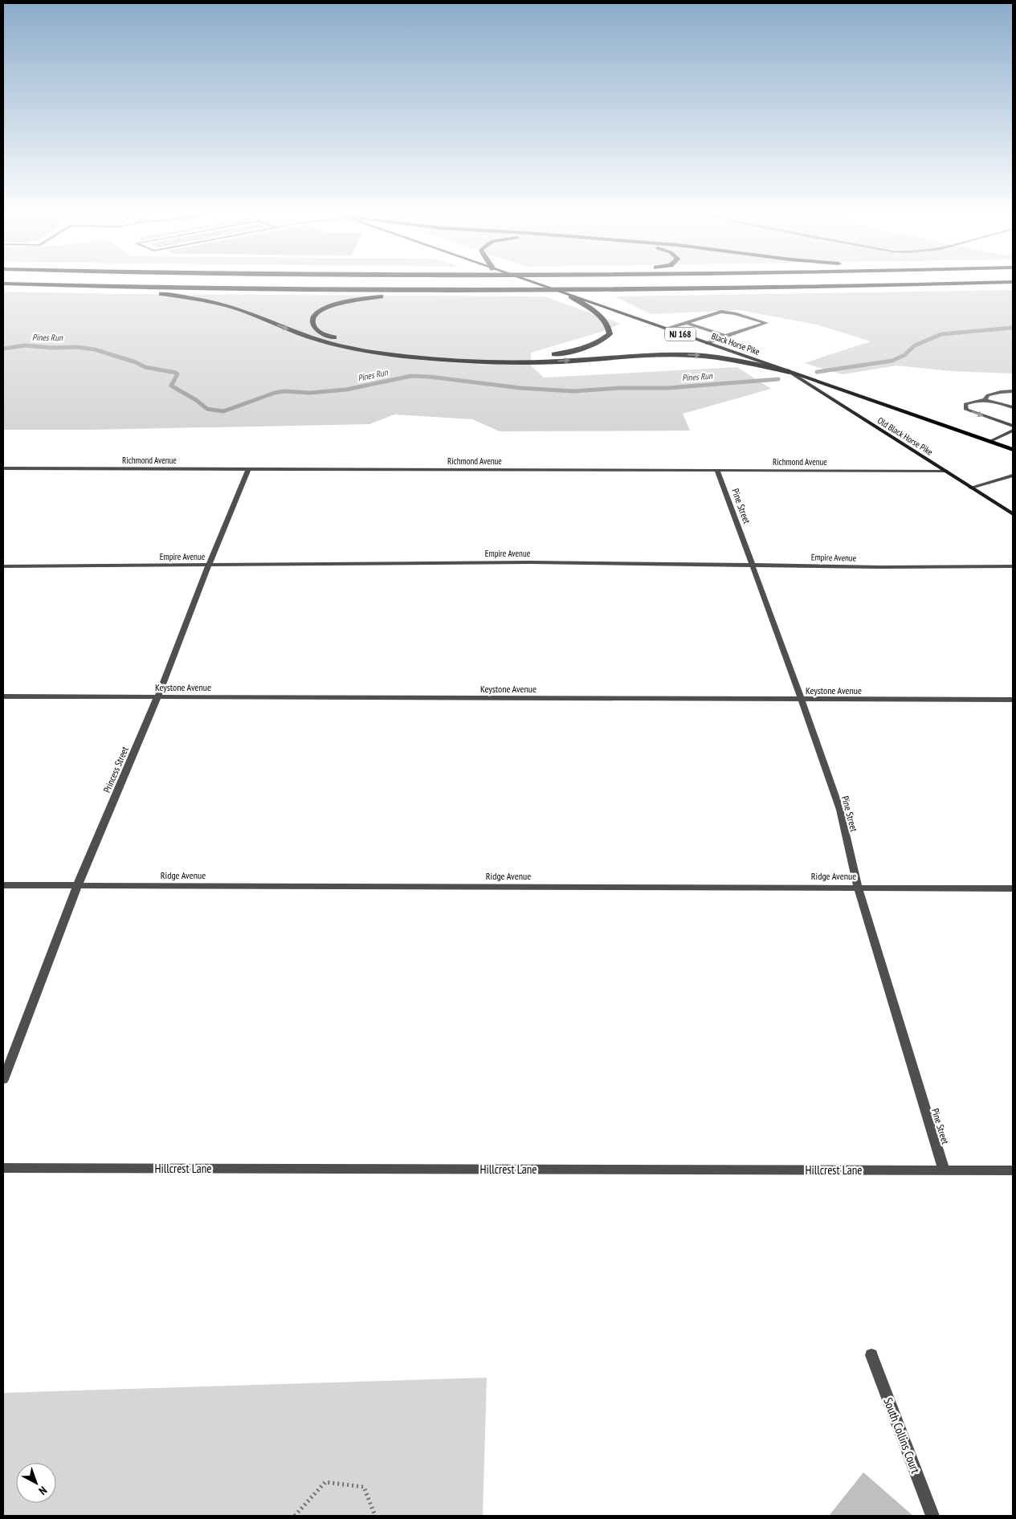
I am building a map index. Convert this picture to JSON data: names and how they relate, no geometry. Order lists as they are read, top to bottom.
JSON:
{
  "streets": {
    "main road": ["NJ 168", "Black Horse Pike"],
    "street": [
      "Old Black Horse Pike",
      "Richmond Avenue",
      "Pine Street",
      "Empire Avenue",
      "Keystone Avenue",
      "Princess Street",
      "Ridge Avenue",
      "Hillcrest Lane",
      "South Collins Court"
    ]
  },
  "crossings": [
    ["Black Horse Pike", "Old Black Horse Pike"],
    ["Old Black Horse Pike", "Richmond Avenue"],
    ["Richmond Avenue", "Pine Street"],
    ["Richmond Avenue", "Princess Street"],
    ["Pine Street", "Empire Avenue"],
    ["Pine Street", "Keystone Avenue"],
    ["Pine Street", "Ridge Avenue"],
    ["Pine Street", "Hillcrest Lane"],
    ["Empire Avenue", "Princess Street"],
    ["Keystone Avenue", "Princess Street"],
    ["Princess Street", "Ridge Avenue"]
  ],
  "water": ["Pines Run"],
  "north": "bottom right"
}
